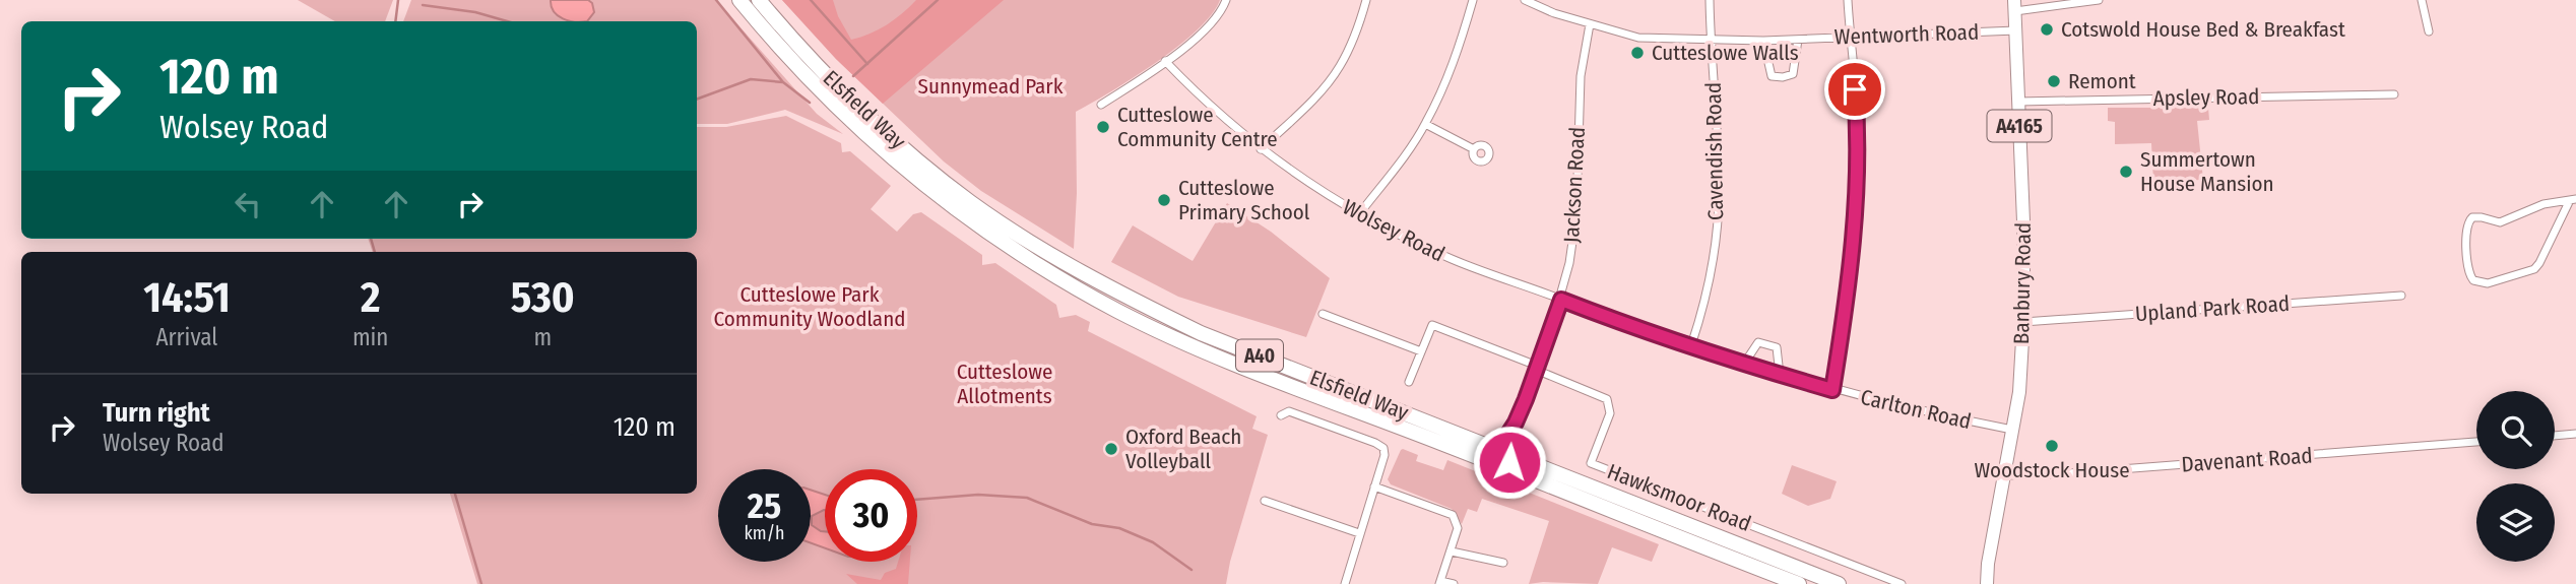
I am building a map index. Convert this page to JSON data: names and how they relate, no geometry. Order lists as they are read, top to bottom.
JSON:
{
  "streets": {
    "highway": ["Elsfield Way", "A40"],
    "main road": ["A4165", "Banbury Road"],
    "street": [
      "Wentworth Road",
      "Apsley Road",
      "Cavendish Road",
      "Jackson Road",
      "Wolsey Road",
      "Upland Park Road",
      "Carlton Road",
      "Davenant Road",
      "Hawksmoor Road"
    ]
  },
  "crossings": [
    ["Wentworth Road", "Cavendish Road"],
    ["Wentworth Road", "Jackson Road"],
    ["Wentworth Road", "Banbury Road"],
    ["Apsley Road", "Banbury Road"],
    ["Elsfield Way", "Jackson Road"],
    ["Cavendish Road", "Carlton Road"],
    ["Jackson Road", "Wolsey Road"],
    ["Jackson Road", "Hawksmoor Road"],
    ["Wolsey Road", "Carlton Road"],
    ["Banbury Road", "Upland Park Road"],
    ["Banbury Road", "Carlton Road"],
    ["Banbury Road", "Davenant Road"]
  ],
  "parks": ["Sunnymead Park", "Cutteslowe Park Community Woodland", "Cutteslowe Allotments"],
  "places": [
    "Cotswold House Bed & Breakfast",
    "Cutteslowe Walls",
    "Remont",
    "Cutteslowe Community Centre",
    "Summertown House Mansion",
    "Cutteslowe Primary School",
    "Woodstock House",
    "Oxford Beach Volleyball"
  ],
  "page": {
    "turn": ["120 m", "Wolsey Road"],
    "eta": [
      "14:51",
      "Arrival",
      "2",
      "min",
      "530",
      "m"
    ],
    "list": [
      {
        "name": "Turn right",
        "note": "Wolsey Road",
        "value": "120 m"
      }
    ],
    "speed": "25 km/h",
    "limit": "30"
  }
}
